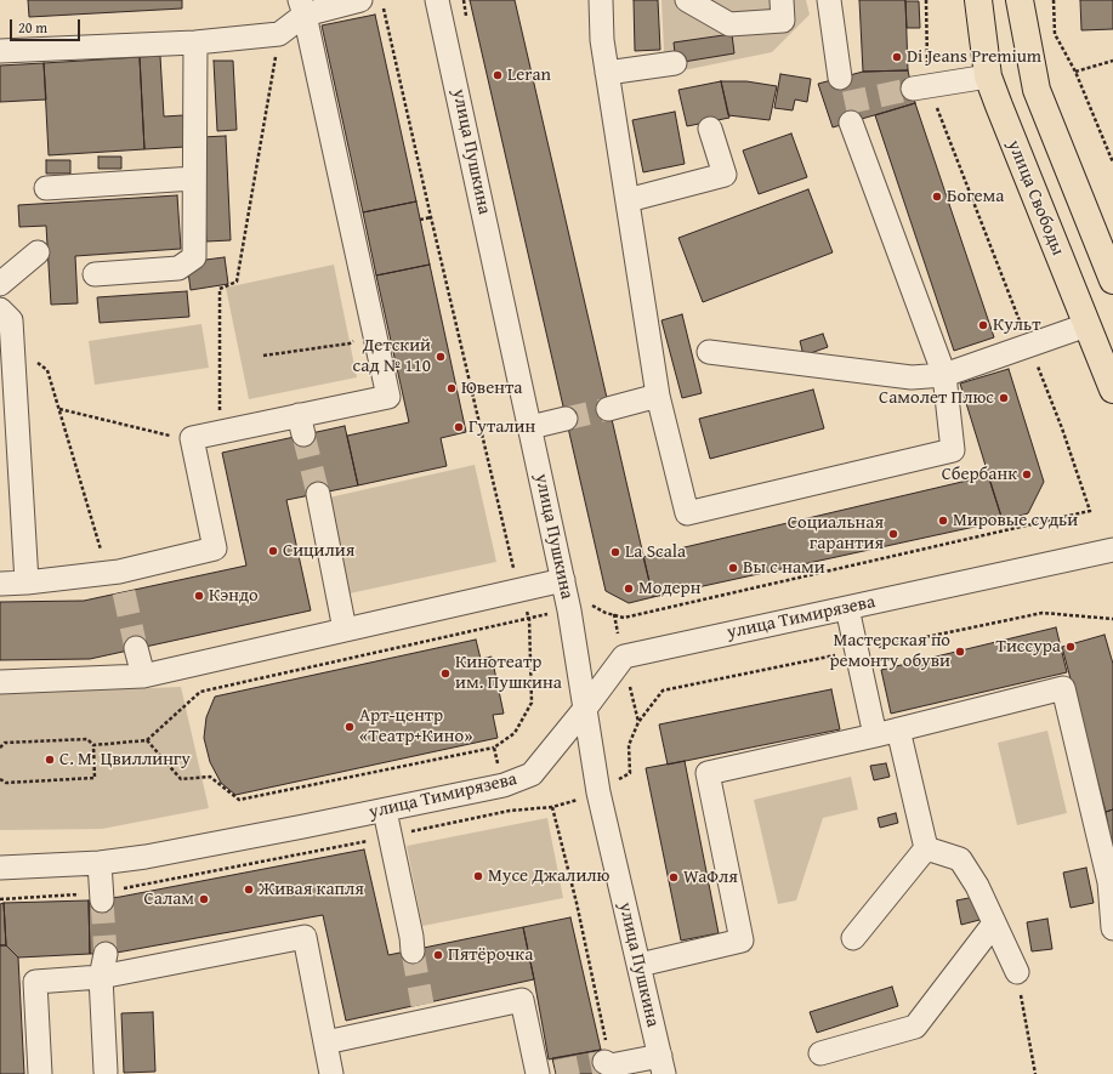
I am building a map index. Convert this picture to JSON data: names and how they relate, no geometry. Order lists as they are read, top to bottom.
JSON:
{
  "streets": {
    "main road": ["улица Свободы"],
    "street": ["улица Пушкина", "улица Тимирязева"]
  },
  "crossings": [
    ["улица Пушкина", "улица Тимирязева"]
  ],
  "places": [
    "Di Jeans Premium",
    "Leran",
    "Богема",
    "Культ",
    "Детский сад № 110",
    "Ювента",
    "Самолет Плюс",
    "Гуталин",
    "Сбербанк",
    "Мировые судьи",
    "Социальная гарантия",
    "Сицилия",
    "La Scala",
    "Вы с нами",
    "Модерн",
    "Кэндо",
    "Тиссура",
    "Мастерская по ремонту обуви",
    "Кинотеатр им. Пушкина",
    "Арт-центр «Театр+Кино»",
    "С. М. Цвиллингу",
    "Мусе Джалилю",
    "WaФля",
    "Живая капля",
    "Салам",
    "Пятёрочка"
  ],
  "scale_bar": "20 m"
}
